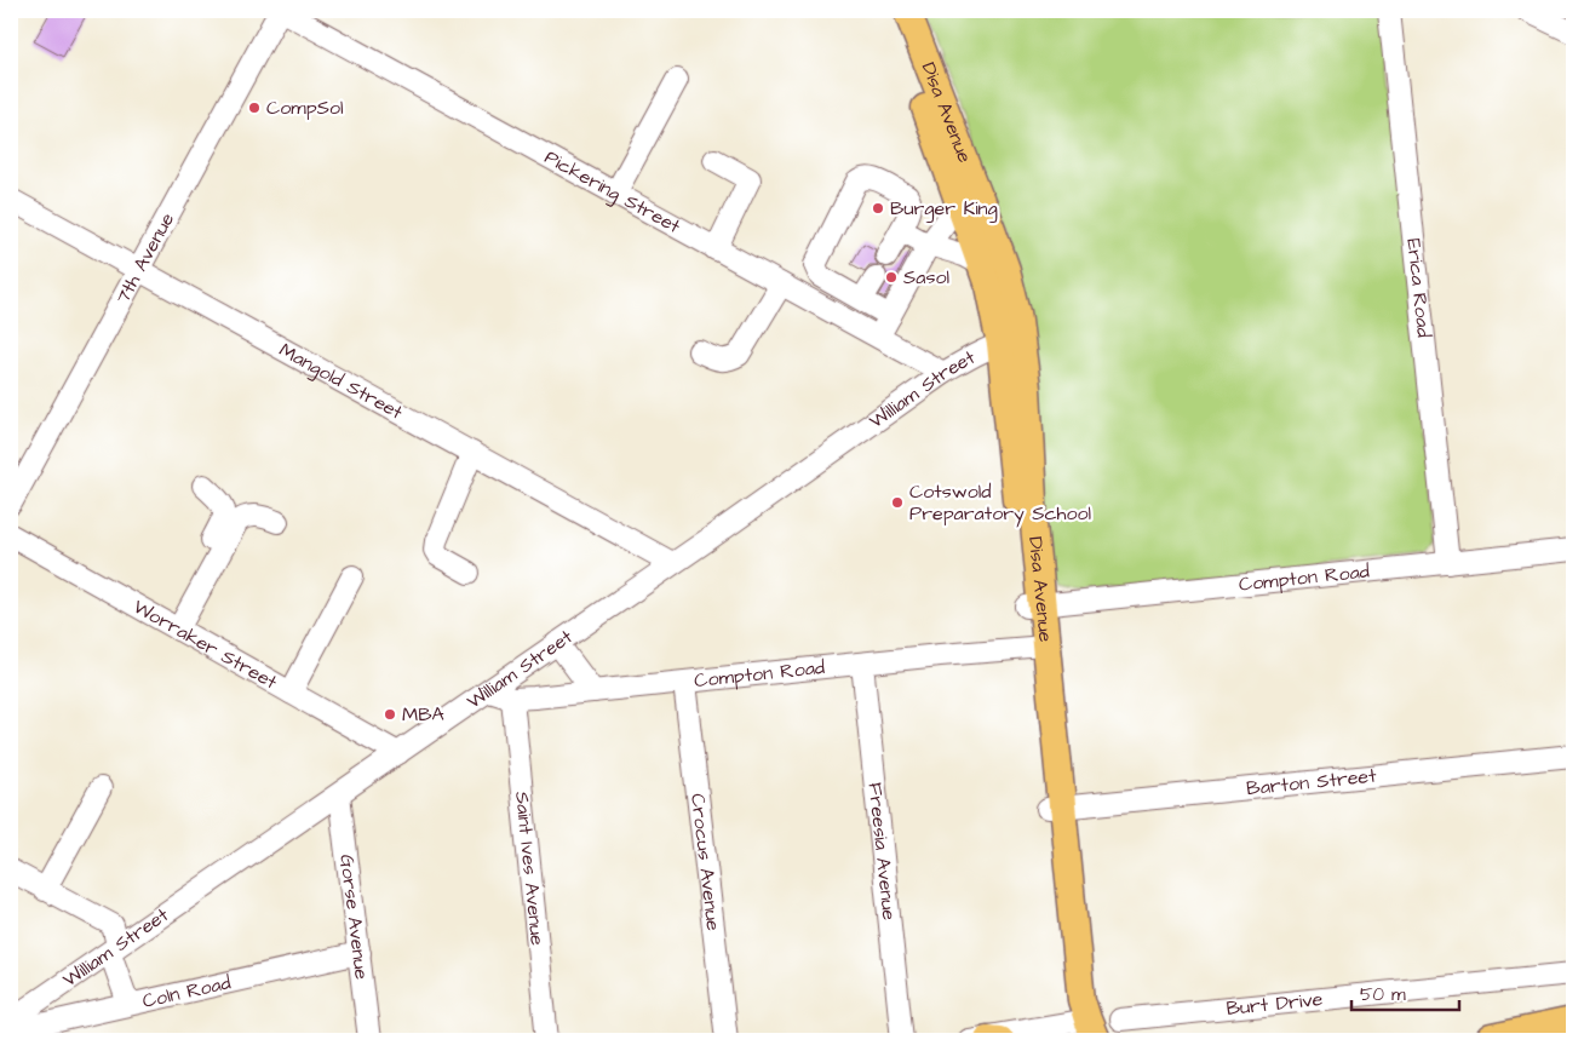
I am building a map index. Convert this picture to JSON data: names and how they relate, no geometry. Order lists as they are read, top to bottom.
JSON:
{
  "streets": {
    "main road": ["Disa Avenue"],
    "street": [
      "Pickering Street",
      "7th Avenue",
      "Erica Road",
      "Mangold Street",
      "William Street",
      "Compton Road",
      "Worraker Street",
      "Barton Street",
      "Freesia Avenue",
      "Crocus Avenue",
      "Saint Ives Avenue",
      "Gorse Avenue",
      "Coln Road",
      "Burt Drive"
    ]
  },
  "crossings": [
    ["Disa Avenue", "William Street"],
    ["Disa Avenue", "Compton Road"],
    ["Disa Avenue", "Barton Street"],
    ["Pickering Street", "7th Avenue"],
    ["Pickering Street", "William Street"],
    ["7th Avenue", "Mangold Street"],
    ["Erica Road", "Compton Road"],
    ["Mangold Street", "William Street"],
    ["William Street", "Compton Road"],
    ["William Street", "Worraker Street"],
    ["William Street", "Gorse Avenue"],
    ["Compton Road", "Freesia Avenue"],
    ["Compton Road", "Crocus Avenue"],
    ["Compton Road", "Saint Ives Avenue"],
    ["Gorse Avenue", "Coln Road"]
  ],
  "places": [
    "CompSol",
    "Burger King",
    "Sasol",
    "Cotswold Preparatory School",
    "MBA"
  ],
  "scale_bar": "50 m"
}
